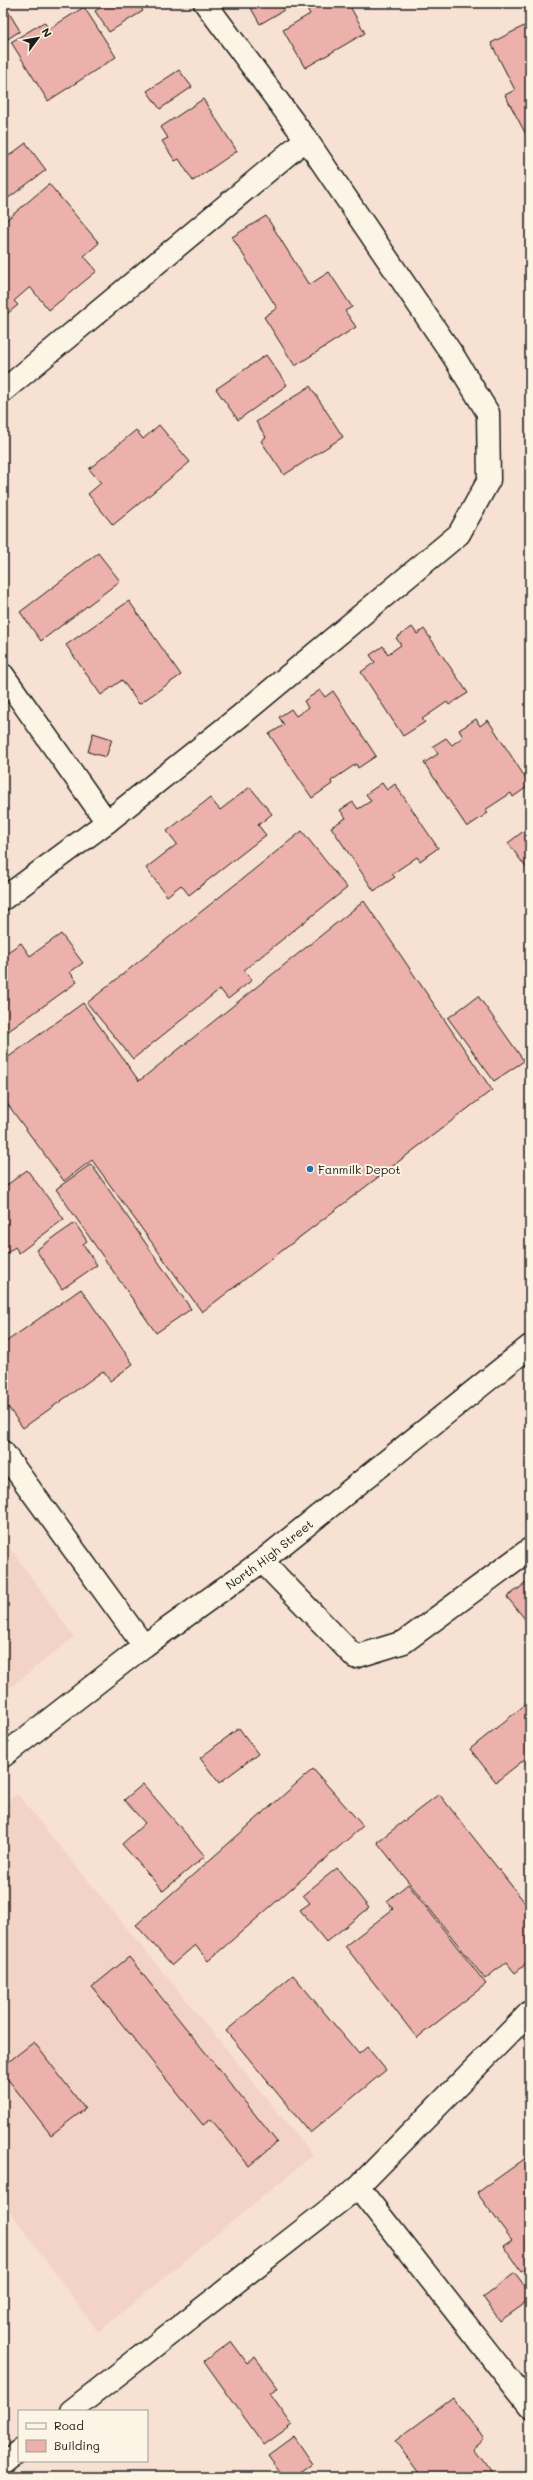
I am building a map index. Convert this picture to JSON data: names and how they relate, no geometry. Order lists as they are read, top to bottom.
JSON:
{
  "streets": {
    "main road": ["North High Street"]
  },
  "places": ["Fanmilk Depot"],
  "legend": ["Road", "Building"],
  "north": "top right"
}
